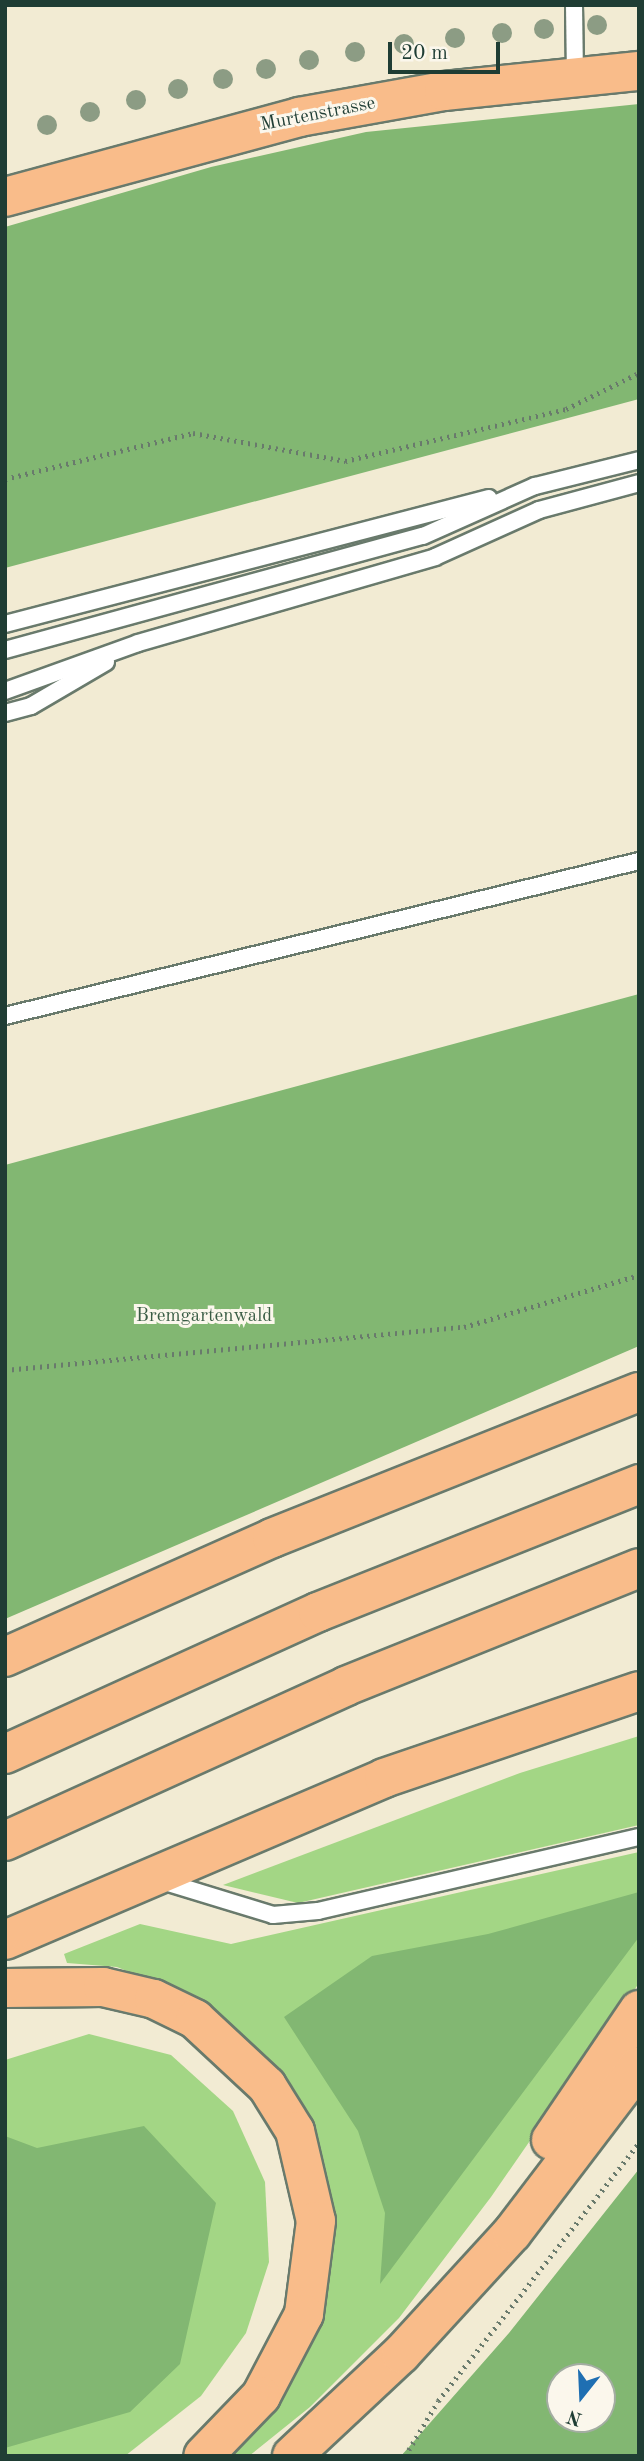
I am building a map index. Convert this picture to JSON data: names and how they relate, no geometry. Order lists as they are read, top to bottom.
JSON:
{
  "streets": {
    "main road": ["Murtenstrasse"]
  },
  "parks": ["Bremgartenwald"],
  "scale_bar": "20 m",
  "north": "bottom"
}
